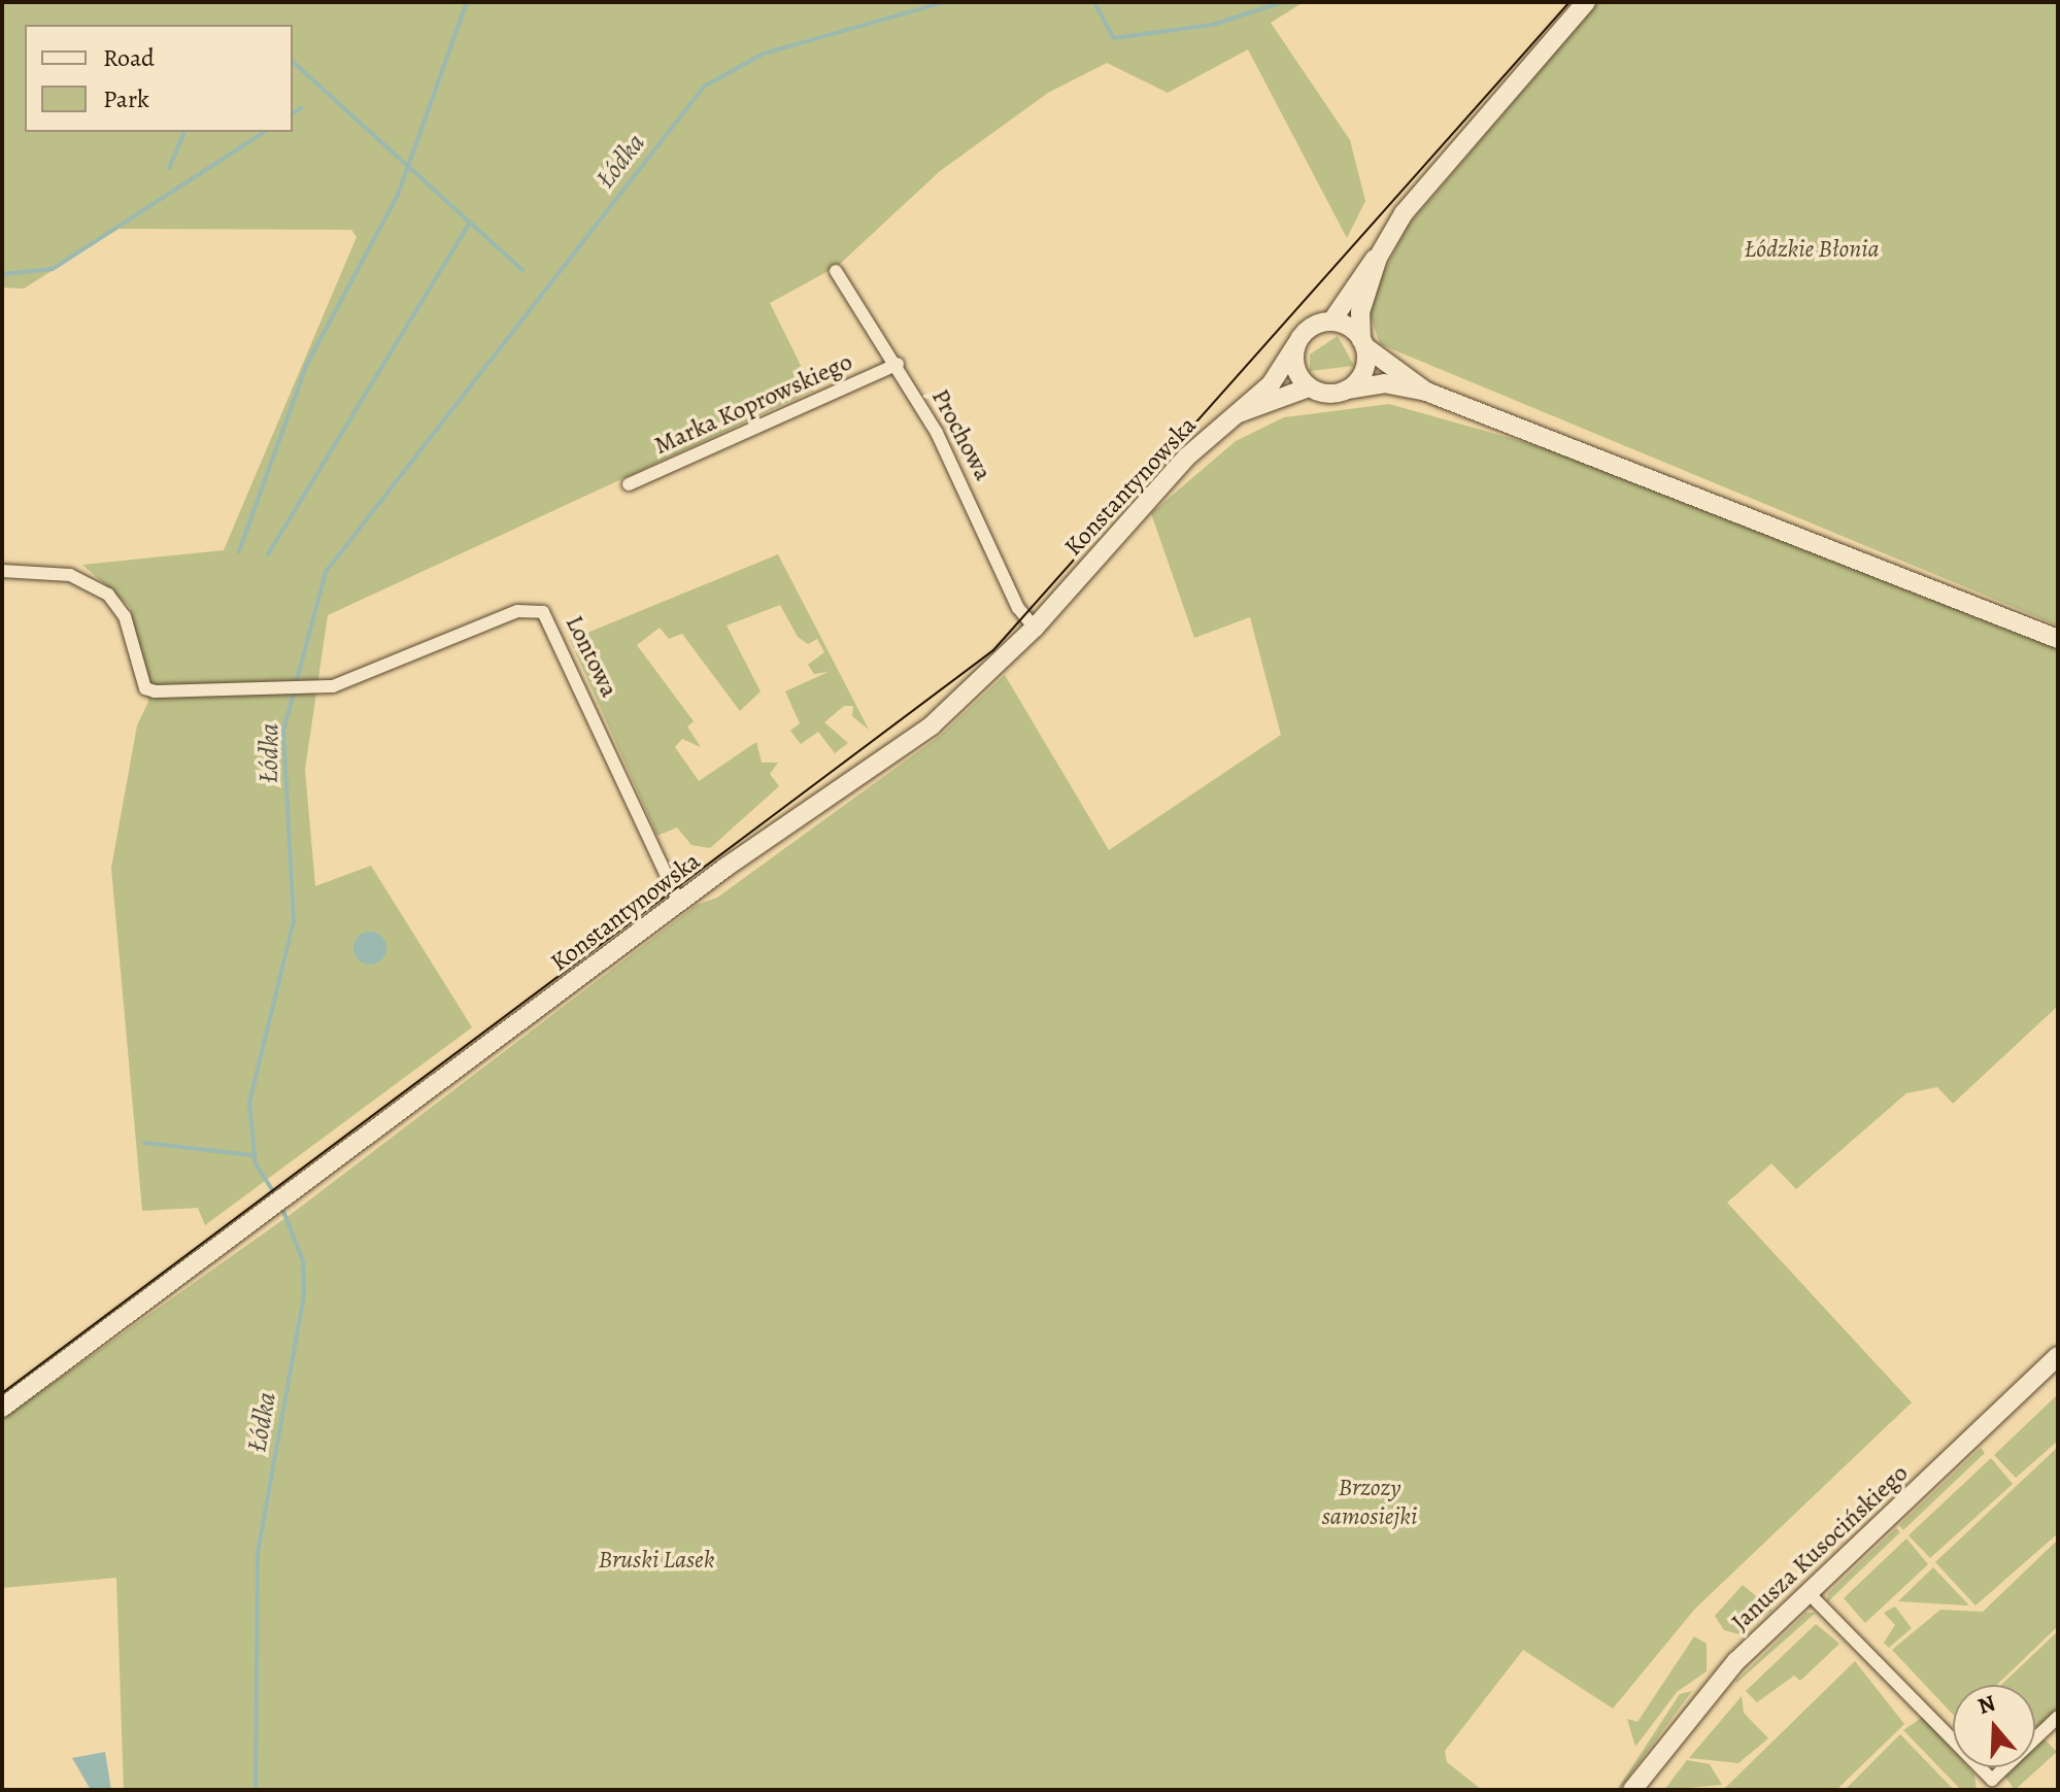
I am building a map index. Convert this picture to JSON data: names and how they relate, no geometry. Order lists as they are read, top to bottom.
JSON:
{
  "streets": {
    "main road": ["Konstantynowska", "Janusza Kusocińskiego"],
    "street": ["Marka Koprowskiego", "Prochowa", "Lontowa"]
  },
  "crossings": [
    ["Marka Koprowskiego", "Prochowa"],
    ["Prochowa", "Konstantynowska"],
    ["Konstantynowska", "Lontowa"]
  ],
  "water": ["Łódka"],
  "parks": ["Łódzkie Błonia", "Brzozy samosiejki", "Bruski Lasek"],
  "legend": ["Road", "Park"],
  "north": "top"
}
